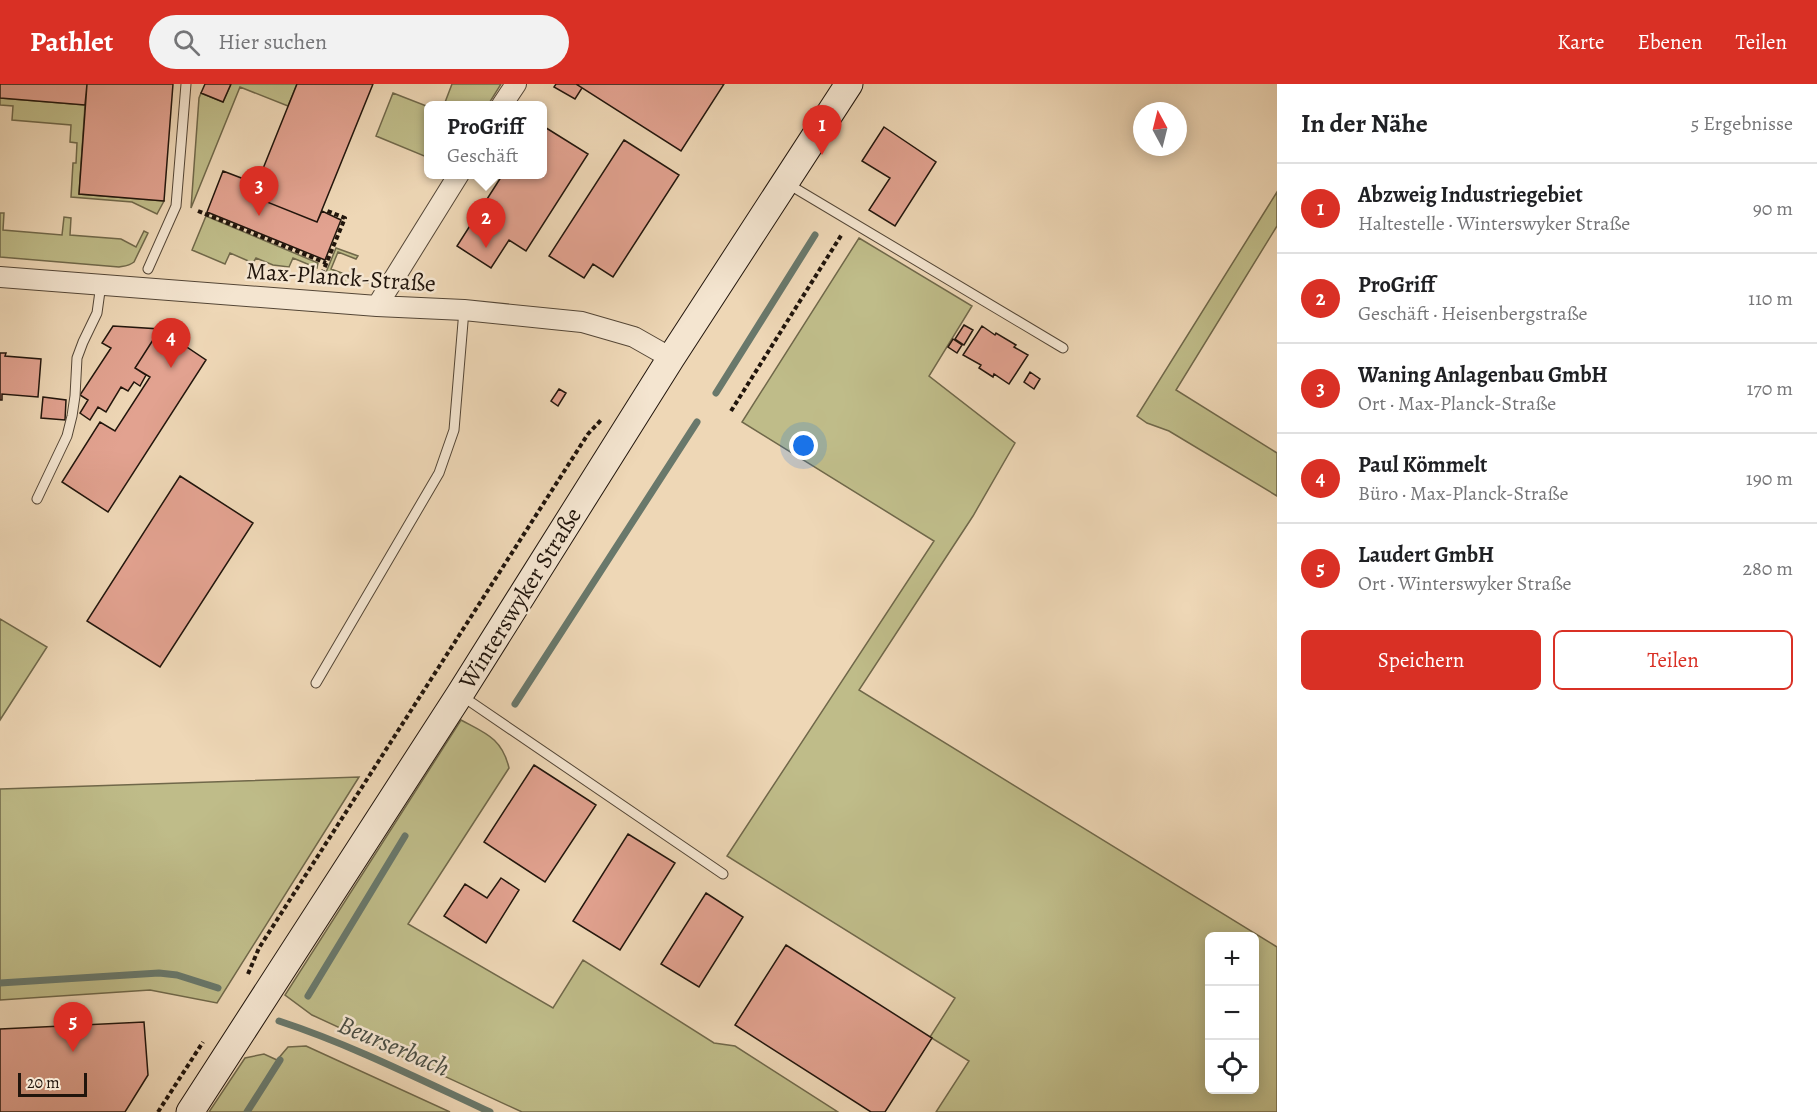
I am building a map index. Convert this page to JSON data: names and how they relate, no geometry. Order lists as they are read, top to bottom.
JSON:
{
  "streets": {
    "street": ["Max-Planck-Straße", "Winterswyker Straße"]
  },
  "crossings": [
    ["Max-Planck-Straße", "Winterswyker Straße"]
  ],
  "water": ["Beurserbach"],
  "scale_bar": "20 m",
  "north": "top",
  "page": {
    "header": "Pathlet",
    "search": "Hier suchen",
    "nav": ["Karte", "Ebenen", "Teilen"],
    "heading": ["In der Nähe", "5 Ergebnisse"],
    "popup": ["ProGriff", "Geschäft"],
    "pins": [
      "1",
      "3",
      "2",
      "4",
      "5"
    ],
    "list": [
      {
        "mark": "1",
        "name": "Abzweig Industriegebiet",
        "note": "Haltestelle · Winterswyker Straße",
        "value": "90 m"
      },
      {
        "mark": "2",
        "name": "ProGriff",
        "note": "Geschäft · Heisenbergstraße",
        "value": "110 m"
      },
      {
        "mark": "3",
        "name": "Waning Anlagenbau GmbH",
        "note": "Ort · Max-Planck-Straße",
        "value": "170 m"
      },
      {
        "mark": "4",
        "name": "Paul Kömmelt",
        "note": "Büro · Max-Planck-Straße",
        "value": "190 m"
      },
      {
        "mark": "5",
        "name": "Laudert GmbH",
        "note": "Ort · Winterswyker Straße",
        "value": "280 m"
      }
    ],
    "buttons": ["Speichern", "Teilen"],
    "map_buttons": ["+", "−"],
    "scale": "20 m"
  }
}
